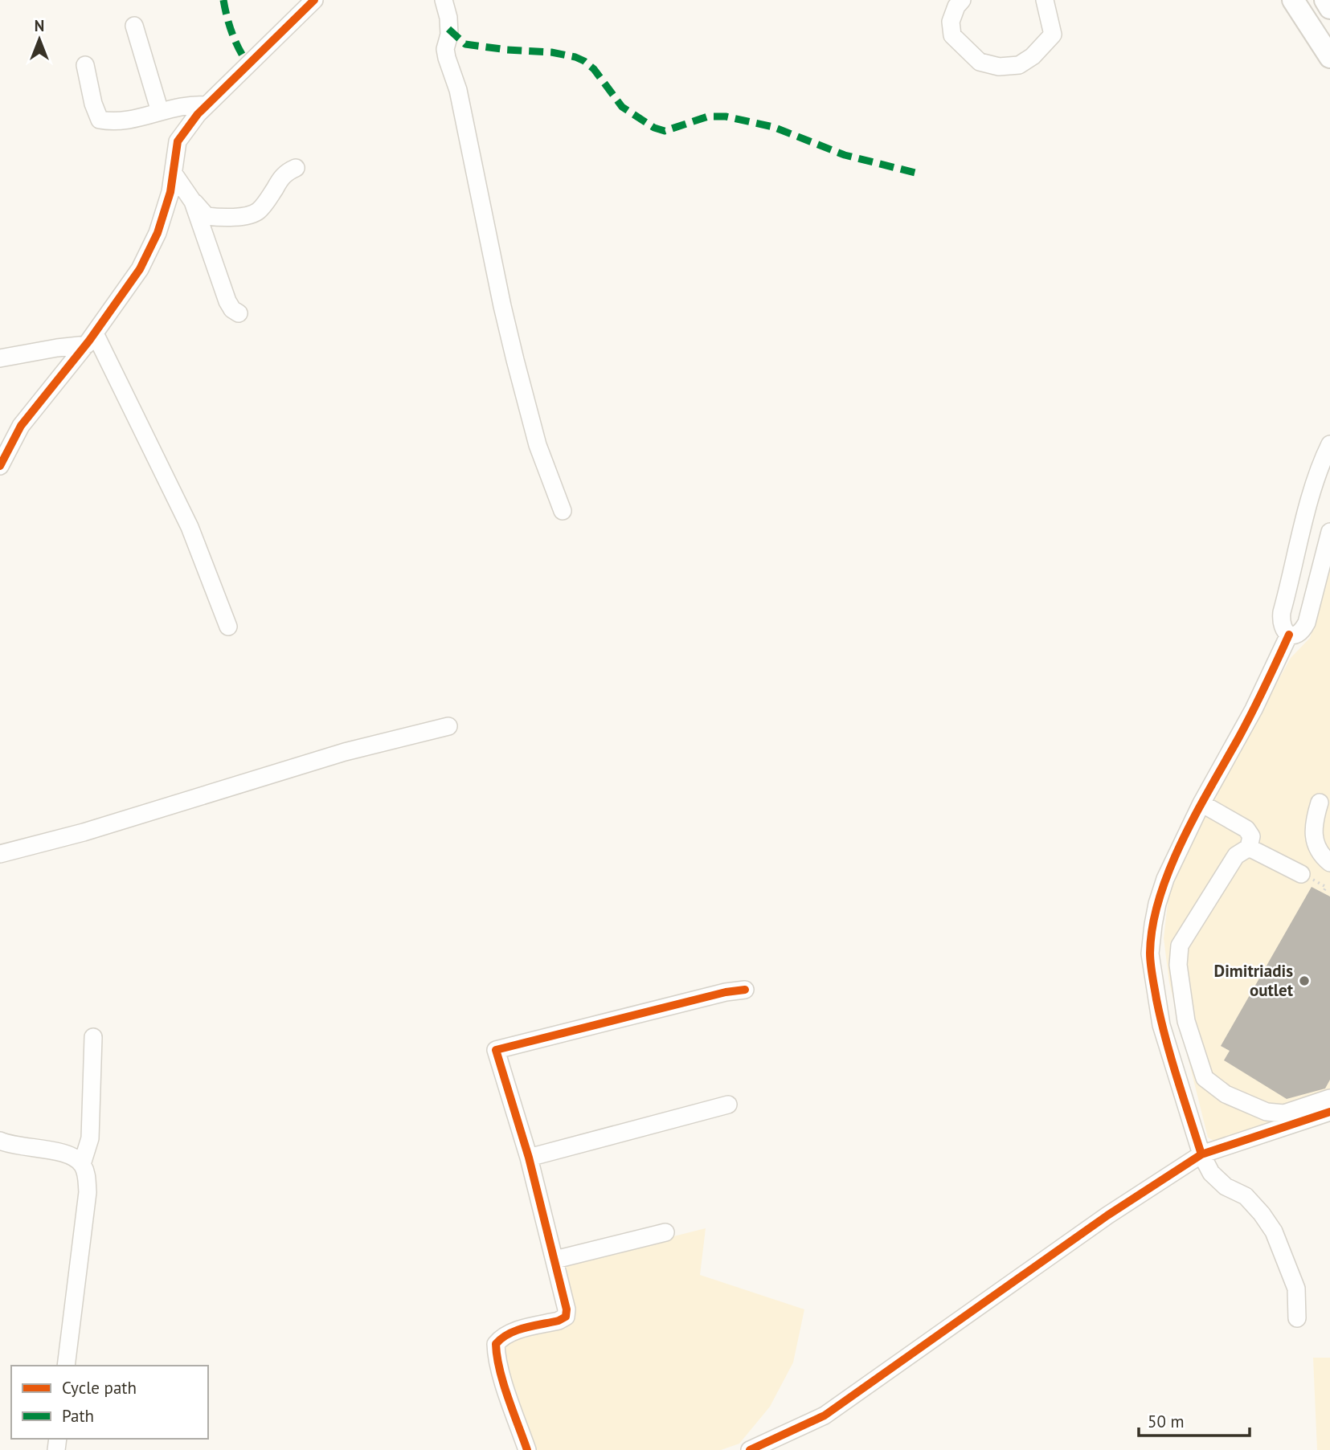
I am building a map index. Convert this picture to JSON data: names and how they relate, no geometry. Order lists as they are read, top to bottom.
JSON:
{
  "places": ["Dimitriadis outlet"],
  "legend": ["Cycle path", "Path"],
  "scale_bar": "50 m",
  "north": "top"
}
